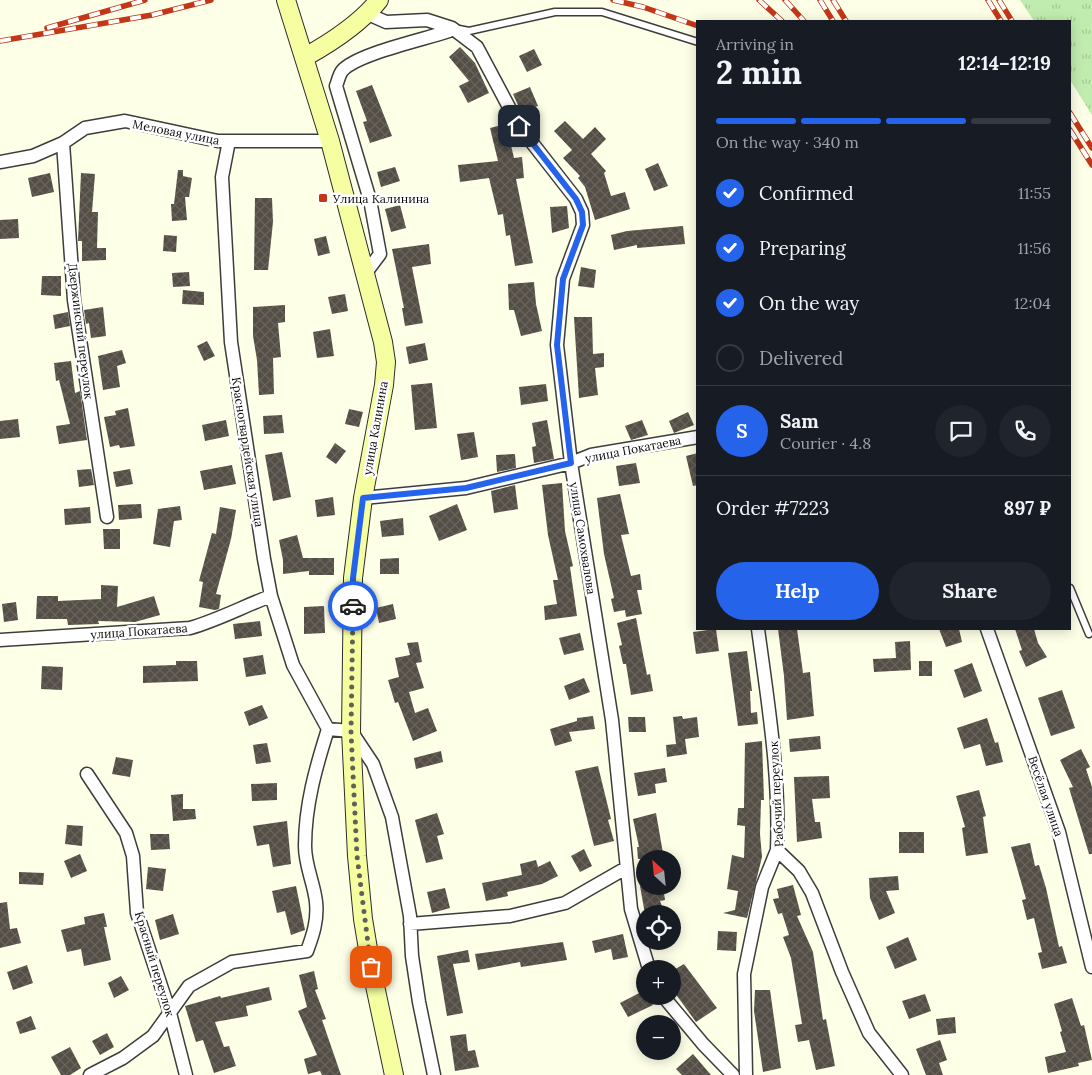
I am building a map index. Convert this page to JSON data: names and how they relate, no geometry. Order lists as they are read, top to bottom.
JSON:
{
  "streets": {
    "main road": ["улица Калинина"],
    "street": [
      "Меловая улица",
      "Дзержинский переулок",
      "улица Покатаева",
      "Красногвардейская улица",
      "улица Самохвалова",
      "Рабочий переулок",
      "Весёлая улица",
      "Красный переулок"
    ]
  },
  "crossings": [
    ["Меловая улица", "Дзержинский переулок"],
    ["Меловая улица", "улица Калинина"],
    ["Меловая улица", "Красногвардейская улица"],
    ["улица Калинина", "улица Покатаева"],
    ["улица Покатаева", "Красногвардейская улица"],
    ["улица Покатаева", "улица Самохвалова"]
  ],
  "places": {
    "transit": ["Улица Калинина"]
  },
  "north": "top left",
  "page": {
    "heading": ["2 min", "Arriving in", "12:14–12:19"],
    "panel": [
      "Sam",
      "Courier · 4.8",
      "Order #7223",
      "897 ₽"
    ],
    "bar": "On the way · 340 m",
    "list": [
      ["Confirmed", "11:55"],
      ["Preparing", "11:56"],
      ["On the way", "12:04"],
      "Delivered"
    ],
    "round": "S",
    "buttons": ["Help", "Share"],
    "map_buttons": ["+", "−"]
  }
}
